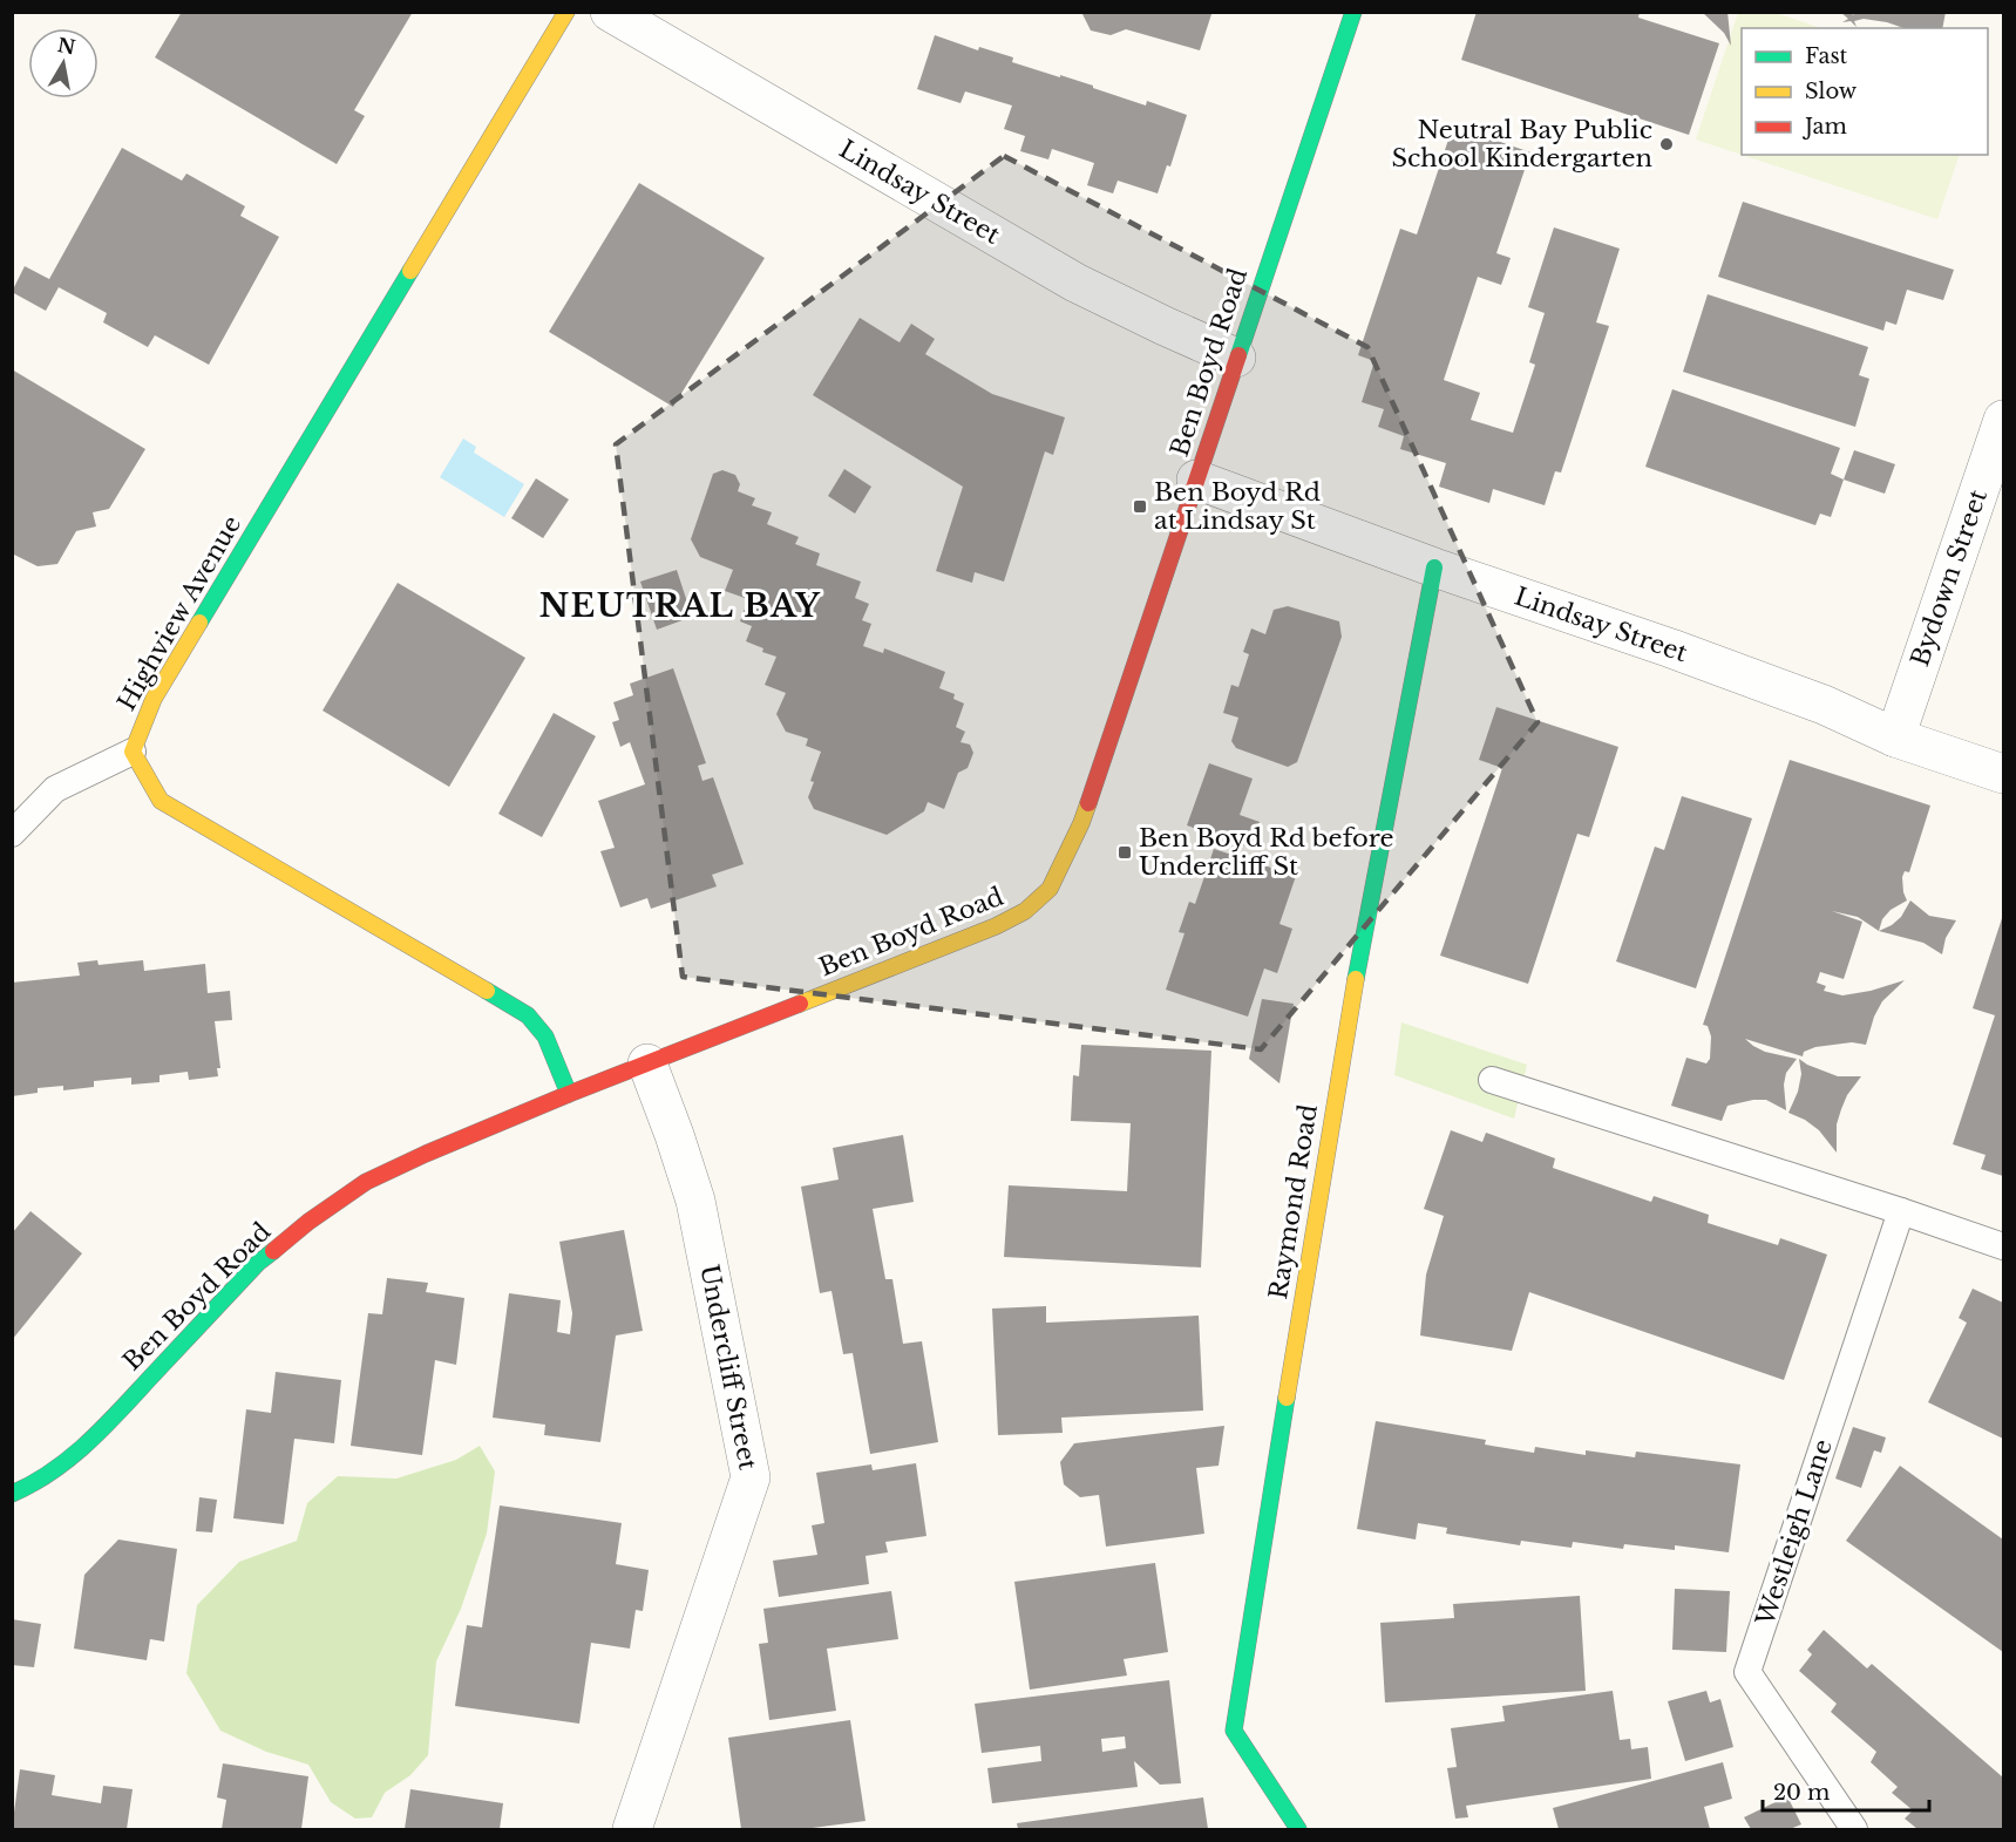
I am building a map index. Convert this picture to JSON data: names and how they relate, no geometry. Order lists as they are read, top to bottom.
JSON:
{
  "streets": {
    "street": [
      "Lindsay Street",
      "Ben Boyd Road",
      "Bydown Street",
      "Highview Avenue",
      "Raymond Road",
      "Undercliff Street"
    ],
    "lane": ["Westleigh Lane"]
  },
  "crossings": [
    ["Lindsay Street", "Ben Boyd Road"],
    ["Lindsay Street", "Bydown Street"],
    ["Lindsay Street", "Raymond Road"],
    ["Ben Boyd Road", "Highview Avenue"],
    ["Ben Boyd Road", "Undercliff Street"]
  ],
  "districts": ["NEUTRAL BAY"],
  "places": {
    "other": ["Neutral Bay Public School Kindergarten"],
    "transit": ["Ben Boyd Rd at Lindsay St", "Ben Boyd Rd before Undercliff St"]
  },
  "legend": ["Fast", "Slow", "Jam"],
  "scale_bar": "20 m",
  "north": "top"
}
